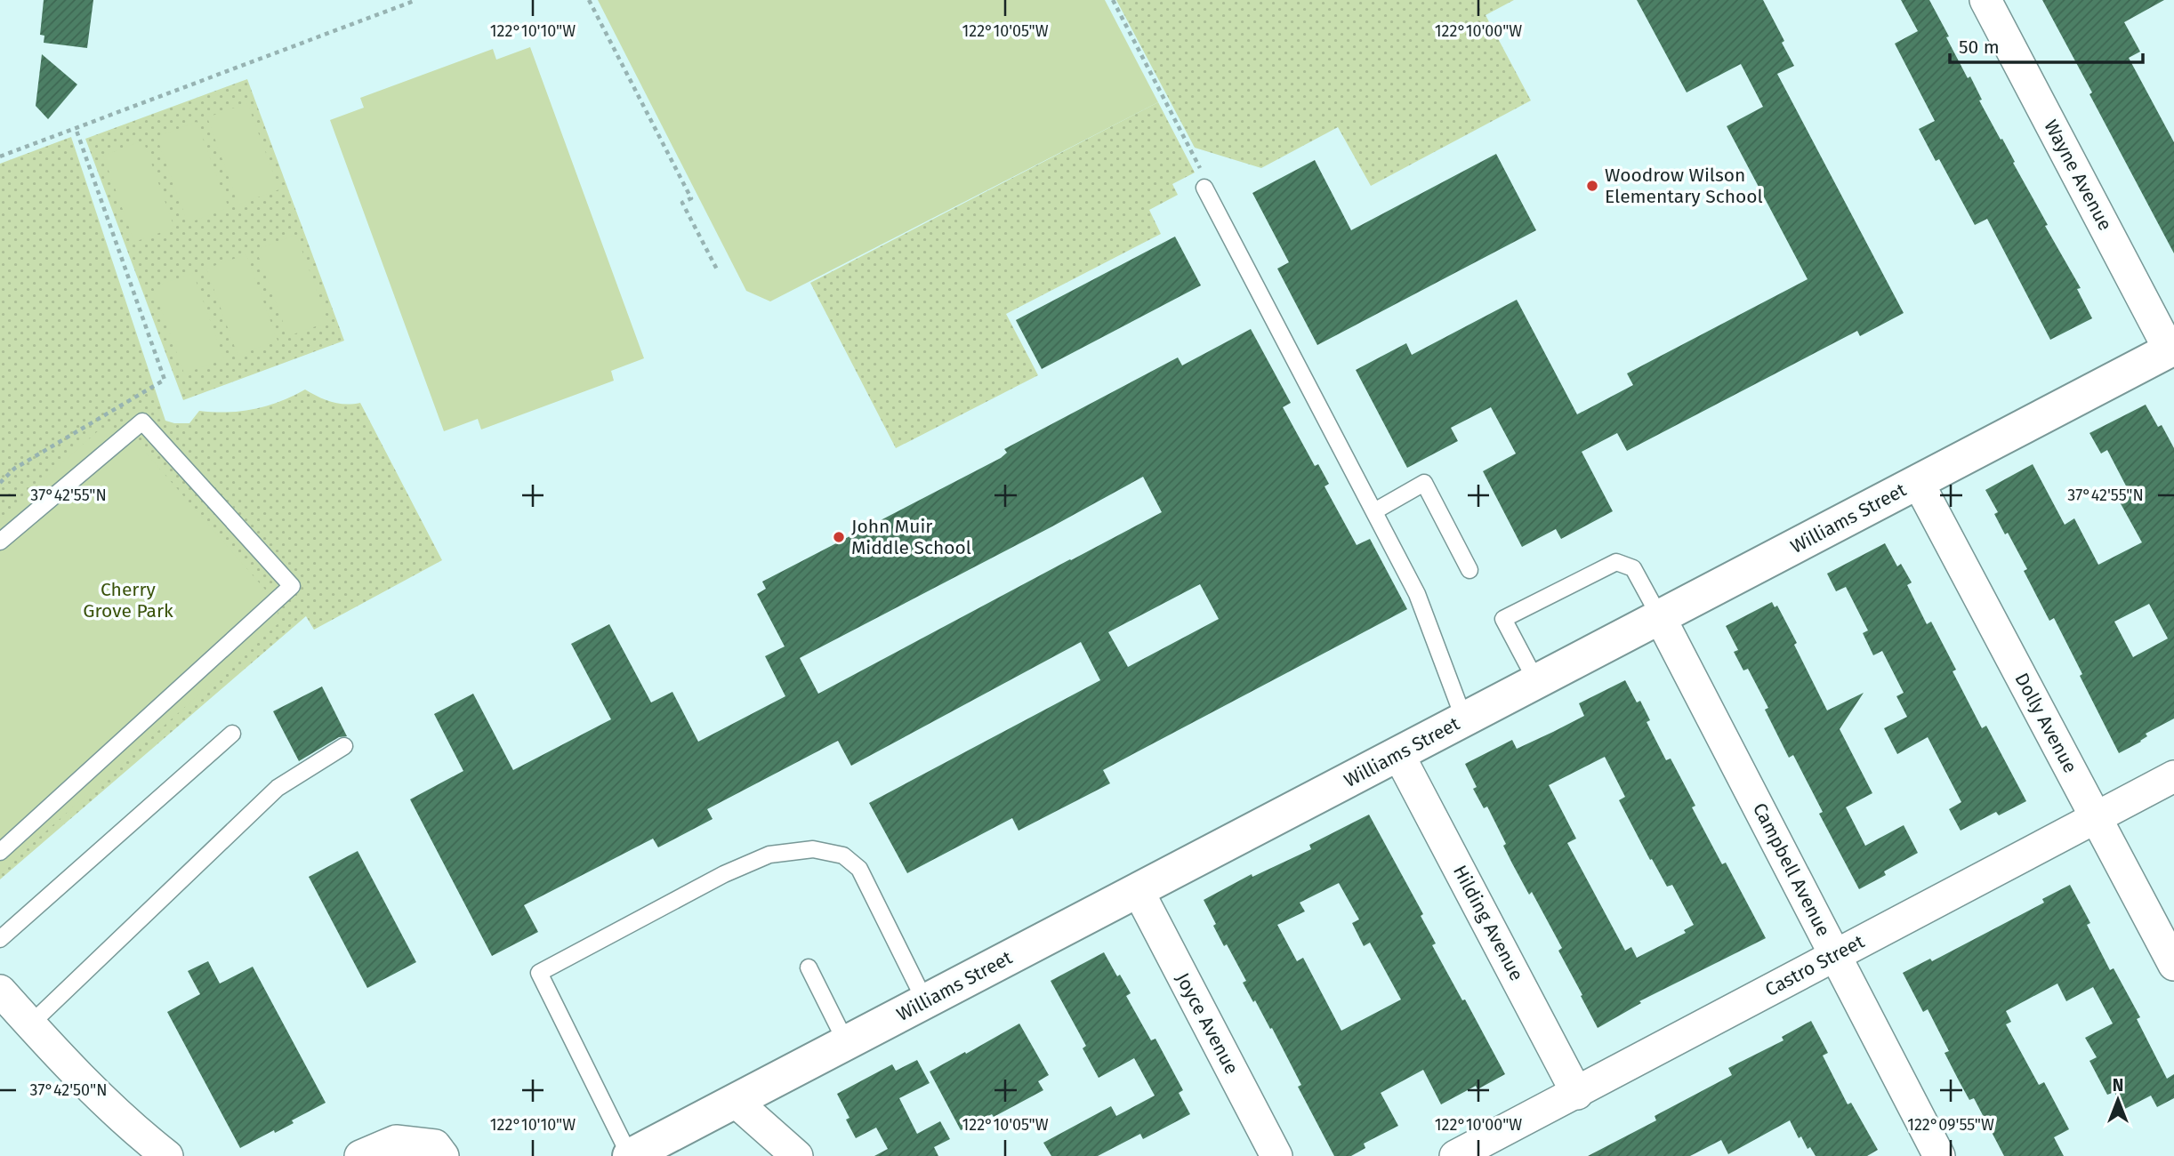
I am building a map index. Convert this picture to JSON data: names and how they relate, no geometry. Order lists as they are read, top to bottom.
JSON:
{
  "streets": {
    "street": [
      "Wayne Avenue",
      "Williams Street",
      "Dolly Avenue",
      "Campbell Avenue",
      "Hilding Avenue",
      "Castro Street",
      "Joyce Avenue"
    ]
  },
  "crossings": [
    ["Wayne Avenue", "Williams Street"],
    ["Williams Street", "Dolly Avenue"],
    ["Williams Street", "Campbell Avenue"],
    ["Williams Street", "Hilding Avenue"],
    ["Williams Street", "Joyce Avenue"],
    ["Dolly Avenue", "Castro Street"],
    ["Campbell Avenue", "Castro Street"],
    ["Hilding Avenue", "Castro Street"]
  ],
  "parks": ["Cherry Grove Park"],
  "places": ["Woodrow Wilson Elementary School", "John Muir Middle School"],
  "scale_bar": "50 m",
  "north": "top",
  "coordinates": [
    "122°10'10\"W",
    "122°10'05\"W",
    "122°10'00\"W",
    "37°42'55\"N",
    "37°42'50\"N",
    "122°09'55\"W"
  ]
}
